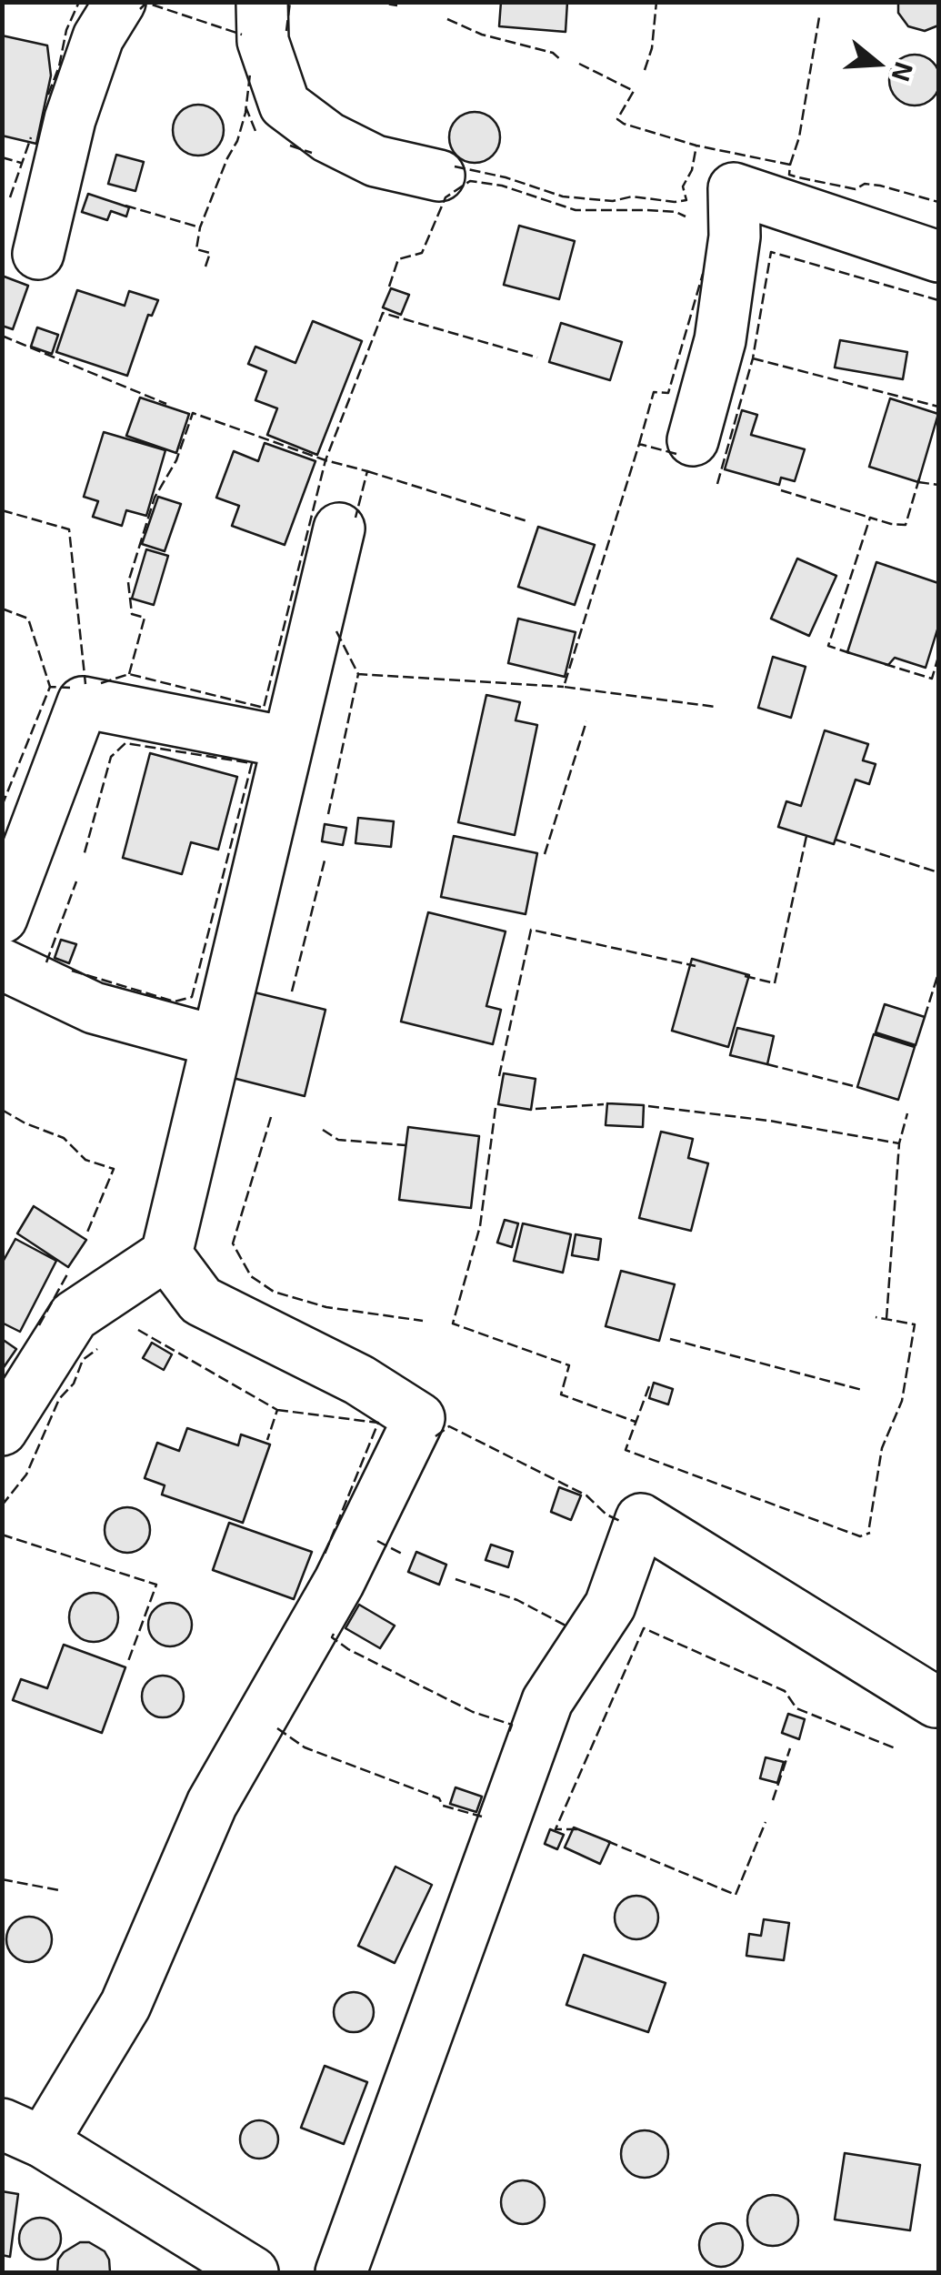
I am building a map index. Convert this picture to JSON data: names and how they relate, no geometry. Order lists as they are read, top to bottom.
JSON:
{
  "north": "right"
}
